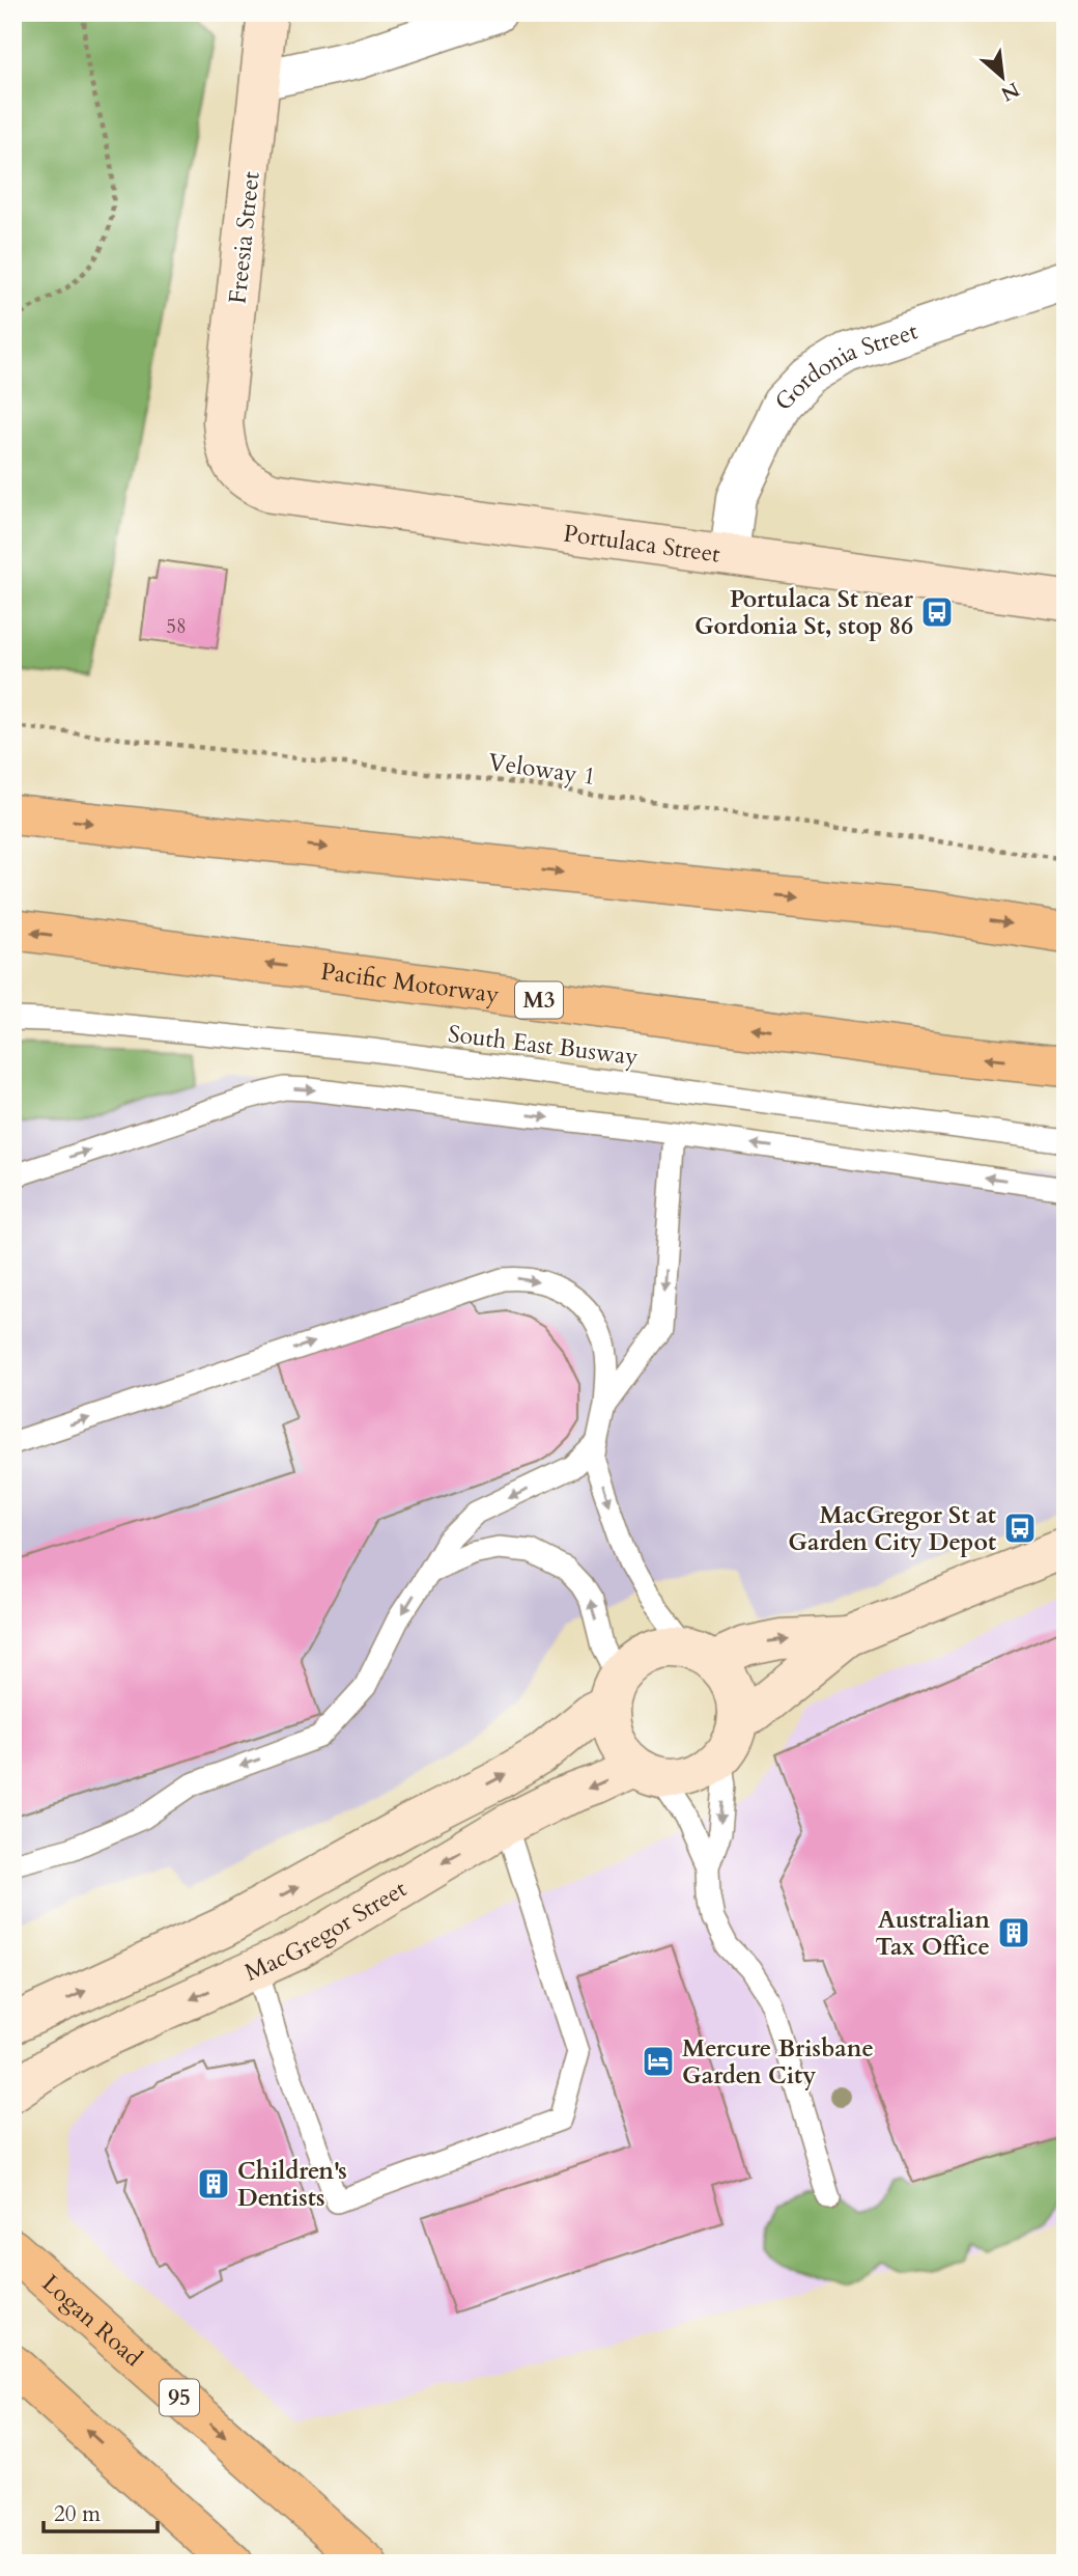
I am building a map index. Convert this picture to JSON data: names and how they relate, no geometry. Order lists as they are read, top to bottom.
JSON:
{
  "streets": {
    "main road": [
      "Pacific Motorway",
      "M3",
      "Logan Road",
      "95"
    ],
    "street": [
      "Freesia Street",
      "Gordonia Street",
      "Portulaca Street",
      "MacGregor Street"
    ],
    "lane": ["South East Busway"],
    "path": ["Veloway 1"]
  },
  "crossings": [
    ["Freesia Street", "Portulaca Street"],
    ["Gordonia Street", "Portulaca Street"]
  ],
  "places": {
    "bus stop": ["Portulaca St near Gordonia St, stop 86", "MacGregor St at Garden City Depot"],
    "building": ["Australian Tax Office", "Children's Dentists"],
    "hotel": ["Mercure Brisbane Garden City"]
  },
  "house_numbers": ["58"],
  "scale_bar": "20 m",
  "north": "bottom right"
}
